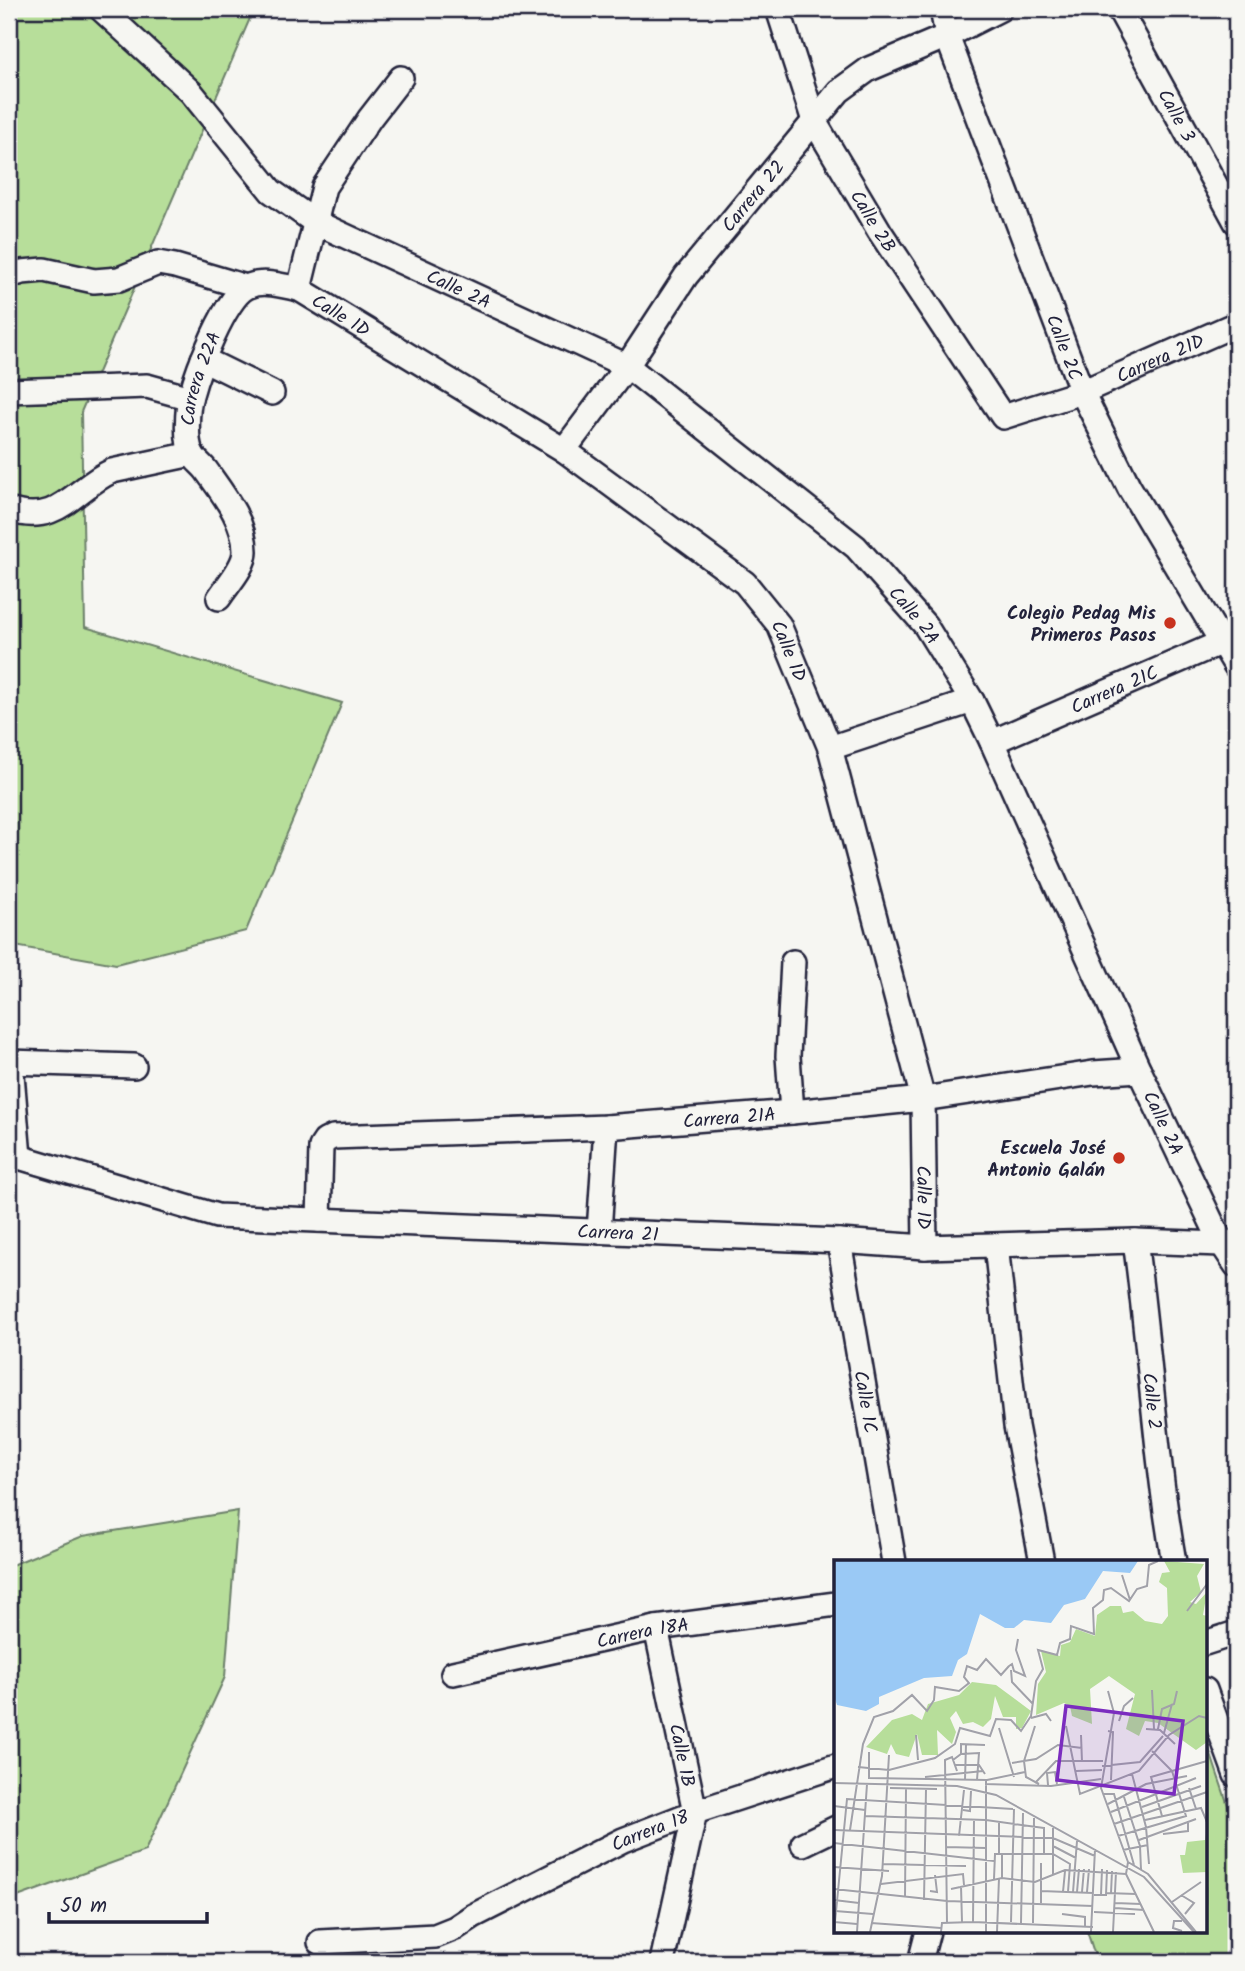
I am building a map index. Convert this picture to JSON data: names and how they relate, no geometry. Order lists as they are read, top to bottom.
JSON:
{
  "streets": {
    "street": [
      "Calle 3",
      "Carrera 22",
      "Calle 2B",
      "Calle 2A",
      "Calle 1D",
      "Calle 2C",
      "Carrera 21D",
      "Carrera 22A",
      "Carrera 21C",
      "Carrera 21A",
      "Carrera 21",
      "Calle 1C",
      "Calle 2",
      "Carrera 18A",
      "Calle 1B",
      "Carrera 18"
    ]
  },
  "crossings": [
    ["Carrera 22", "Calle 2B"],
    ["Carrera 22", "Calle 2A"],
    ["Carrera 22", "Calle 1D"],
    ["Carrera 22", "Calle 2C"],
    ["Calle 2B", "Carrera 21D"],
    ["Calle 2A", "Carrera 21C"],
    ["Calle 2A", "Carrera 21A"],
    ["Calle 2A", "Carrera 21"],
    ["Calle 1D", "Carrera 21A"],
    ["Calle 1D", "Carrera 21"],
    ["Calle 2C", "Carrera 21D"],
    ["Calle 2C", "Carrera 21C"],
    ["Carrera 21A", "Carrera 21"],
    ["Carrera 21", "Calle 1C"],
    ["Carrera 21", "Calle 2"],
    ["Carrera 18A", "Calle 1B"],
    ["Calle 1B", "Carrera 18"]
  ],
  "places": ["Colegio Pedag Mis Primeros Pasos", "Escuela José Antonio Galán"],
  "scale_bar": "50 m"
}
